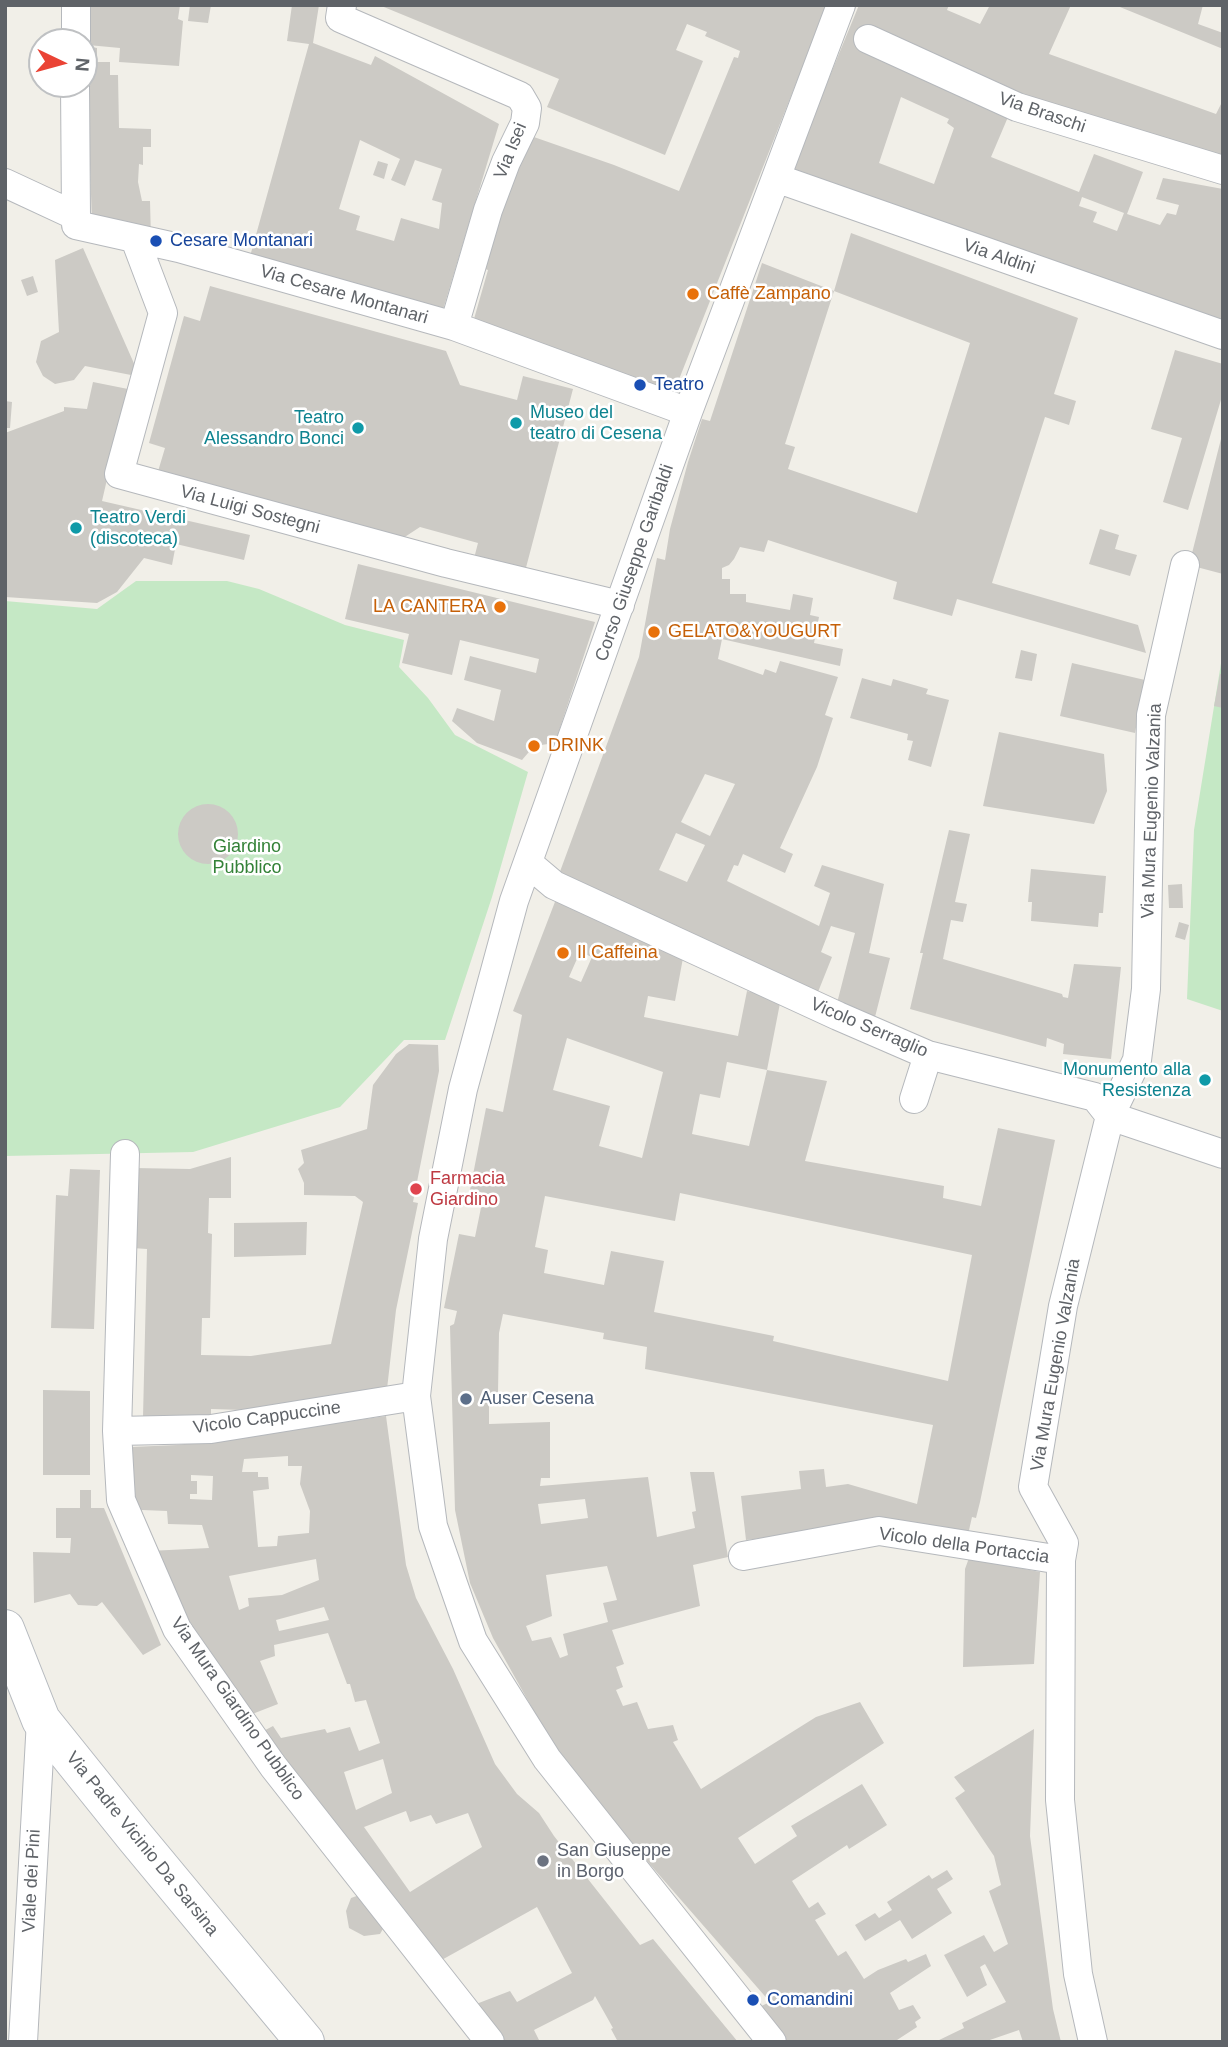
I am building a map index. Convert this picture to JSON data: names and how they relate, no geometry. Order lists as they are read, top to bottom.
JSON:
{
  "streets": {
    "street": [
      "Via Braschi",
      "Via Isei",
      "Via Aldini",
      "Via Cesare Montanari",
      "Via Luigi Sostegni",
      "Corso Giuseppe Garibaldi",
      "Via Mura Eugenio Valzania",
      "Vicolo Serraglio",
      "Vicolo Cappuccine",
      "Vicolo della Portaccia",
      "Via Mura Giardino Pubblico",
      "Via Padre Vicinio Da Sarsina",
      "Viale dei Pini"
    ]
  },
  "crossings": [
    ["Via Braschi", "Corso Giuseppe Garibaldi"],
    ["Via Isei", "Via Cesare Montanari"],
    ["Via Aldini", "Corso Giuseppe Garibaldi"],
    ["Via Cesare Montanari", "Via Luigi Sostegni"],
    ["Via Cesare Montanari", "Corso Giuseppe Garibaldi"],
    ["Via Luigi Sostegni", "Corso Giuseppe Garibaldi"],
    ["Corso Giuseppe Garibaldi", "Vicolo Serraglio"],
    ["Corso Giuseppe Garibaldi", "Vicolo Cappuccine"],
    ["Via Mura Eugenio Valzania", "Vicolo Serraglio"],
    ["Via Mura Eugenio Valzania", "Vicolo della Portaccia"],
    ["Vicolo Cappuccine", "Via Mura Giardino Pubblico"],
    ["Via Padre Vicinio Da Sarsina", "Viale dei Pini"]
  ],
  "parks": ["Giardino Pubblico"],
  "places": [
    "Cesare Montanari",
    "Caffè Zampano",
    "Teatro",
    "Museo del teatro di Cesena",
    "Teatro Alessandro Bonci",
    "Teatro Verdi (discoteca)",
    "LA CANTERA",
    "GELATO&YOUGURT",
    "DRINK",
    "Il Caffeina",
    "Monumento alla Resistenza",
    "Farmacia Giardino",
    "Auser Cesena",
    "San Giuseppe in Borgo",
    "Comandini"
  ],
  "north": "right"
}
